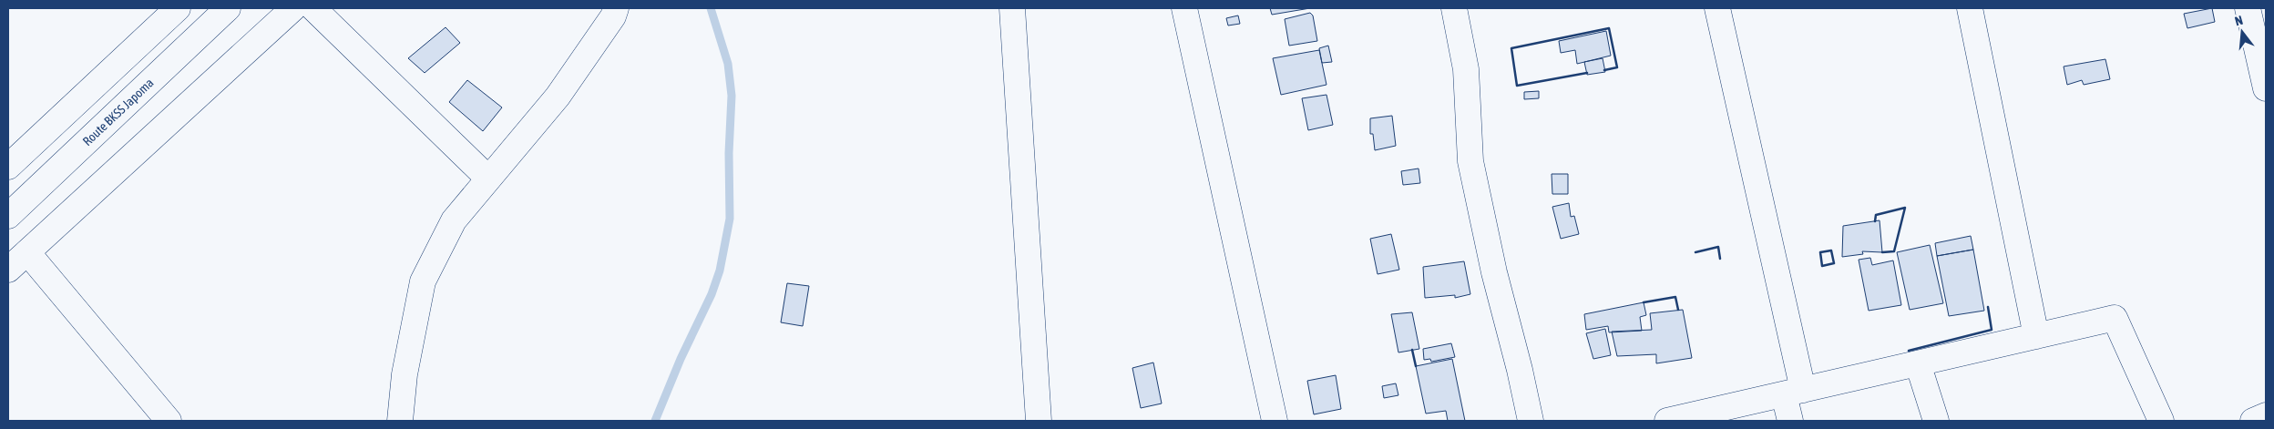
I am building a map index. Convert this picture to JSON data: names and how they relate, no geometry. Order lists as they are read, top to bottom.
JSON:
{
  "streets": {
    "street": ["Route BKSS Japoma"]
  },
  "north": "top"
}
